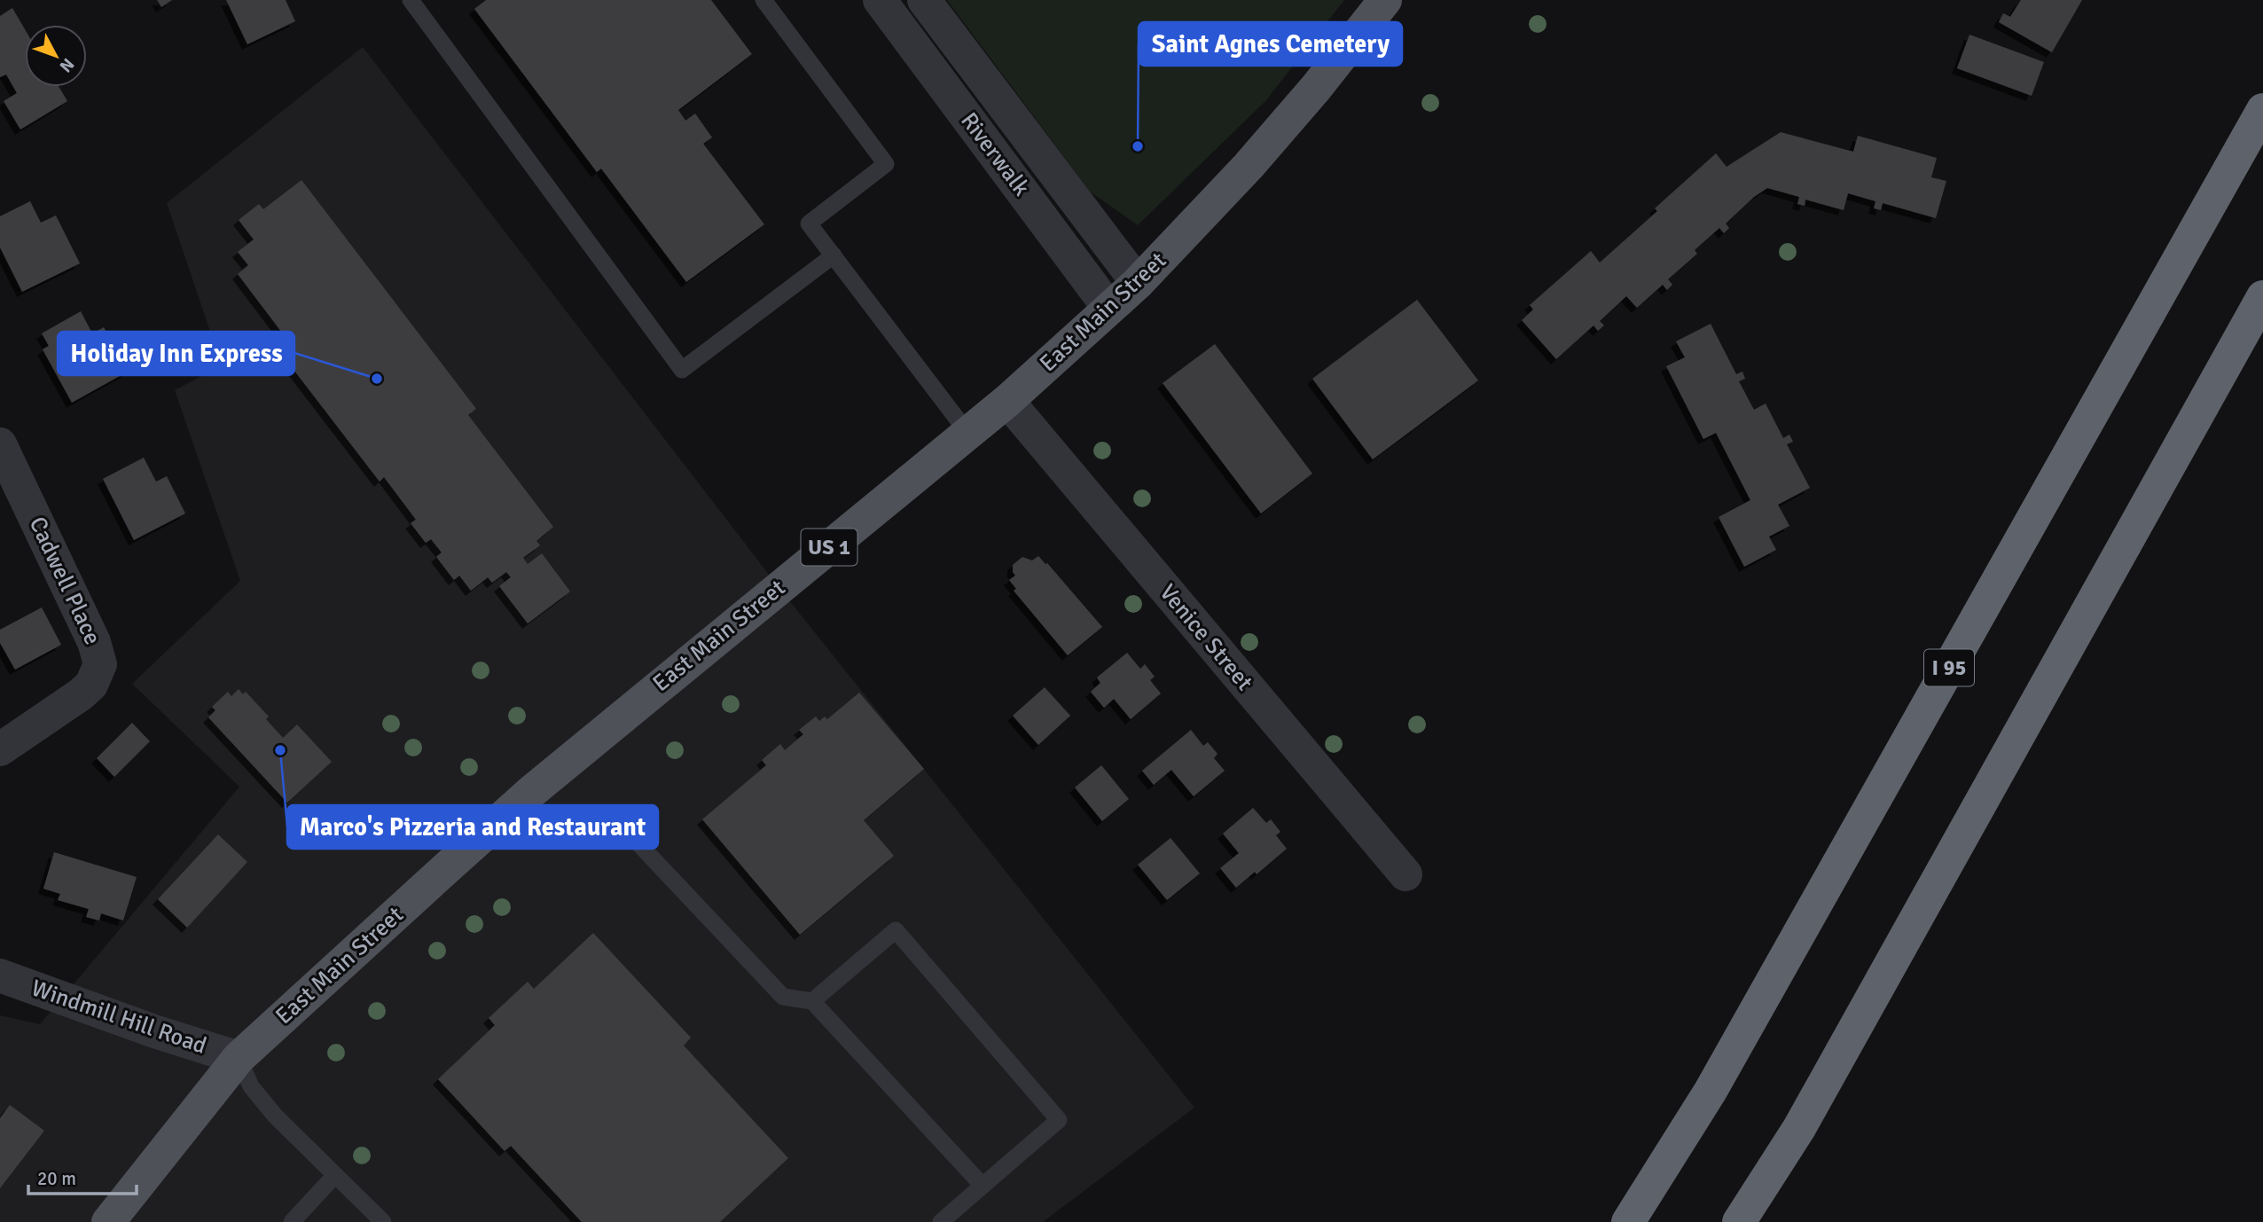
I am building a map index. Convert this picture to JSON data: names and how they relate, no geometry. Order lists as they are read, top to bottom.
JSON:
{
  "streets": {
    "highway": ["I 95"],
    "main road": ["East Main Street", "US 1"],
    "street": [
      "Riverwalk",
      "Cadwell Place",
      "Venice Street",
      "Windmill Hill Road"
    ]
  },
  "crossings": [
    ["Riverwalk", "East Main Street"],
    ["East Main Street", "Venice Street"],
    ["East Main Street", "Windmill Hill Road"]
  ],
  "places": ["Saint Agnes Cemetery", "Holiday Inn Express", "Marco's Pizzeria and Restaurant"],
  "scale_bar": "20 m",
  "north": "bottom right"
}
